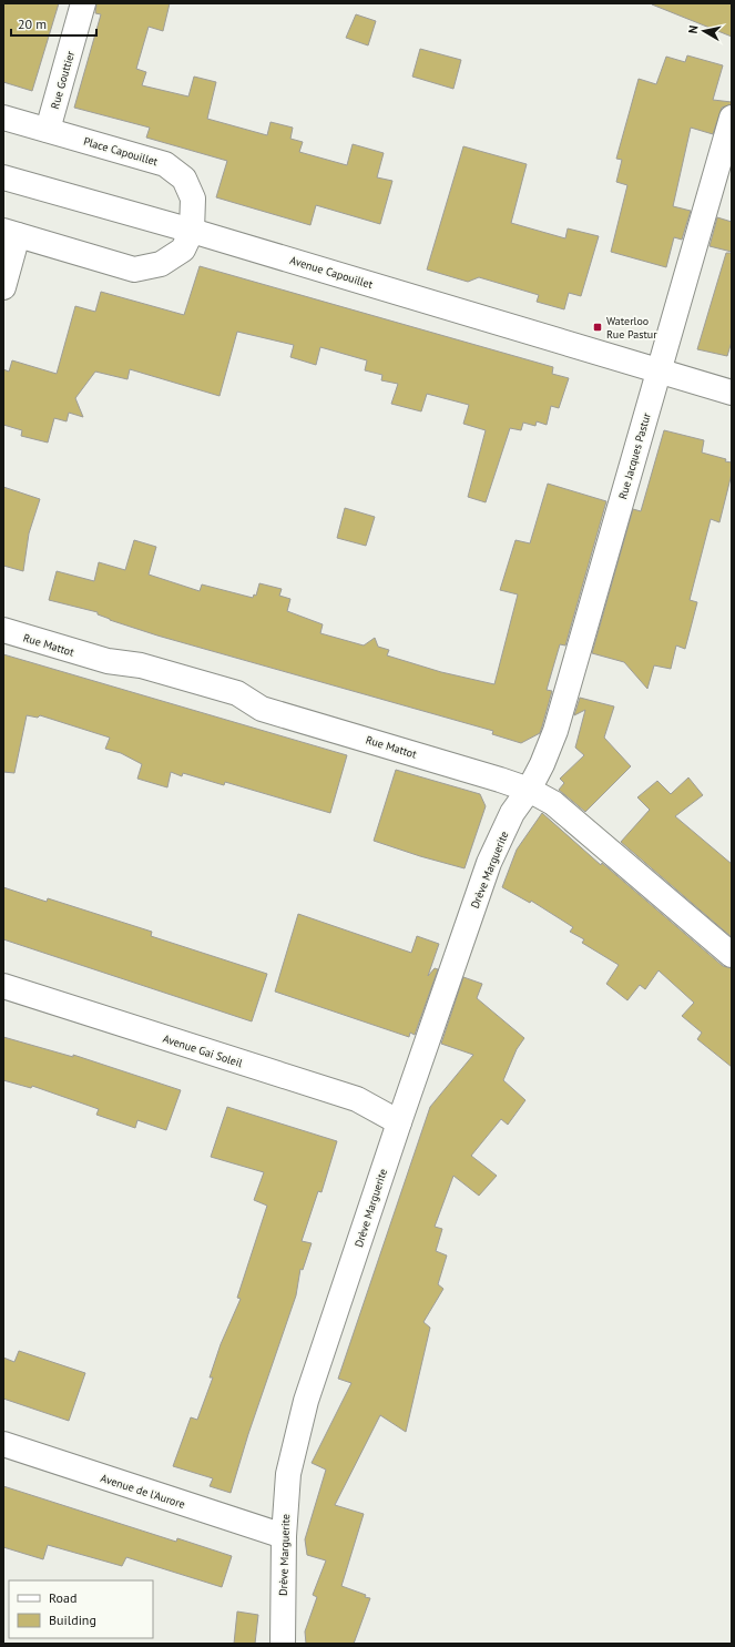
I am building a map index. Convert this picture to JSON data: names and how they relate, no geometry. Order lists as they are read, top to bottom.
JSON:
{
  "streets": {
    "street": [
      "Rue Gouttier",
      "Place Capouillet",
      "Avenue Capouillet",
      "Rue Jacques Pastur",
      "Rue Mattot",
      "Drève Marguerite",
      "Avenue Gai Soleil",
      "Avenue de l'Aurore"
    ]
  },
  "crossings": [
    ["Rue Gouttier", "Place Capouillet"],
    ["Place Capouillet", "Avenue Capouillet"],
    ["Avenue Capouillet", "Rue Jacques Pastur"],
    ["Rue Jacques Pastur", "Rue Mattot"],
    ["Rue Jacques Pastur", "Drève Marguerite"],
    ["Rue Mattot", "Drève Marguerite"],
    ["Drève Marguerite", "Avenue Gai Soleil"],
    ["Drève Marguerite", "Avenue de l'Aurore"]
  ],
  "places": {
    "transit": ["Waterloo Rue Pastur"]
  },
  "legend": ["Road", "Building"],
  "scale_bar": "20 m",
  "north": "left"
}
